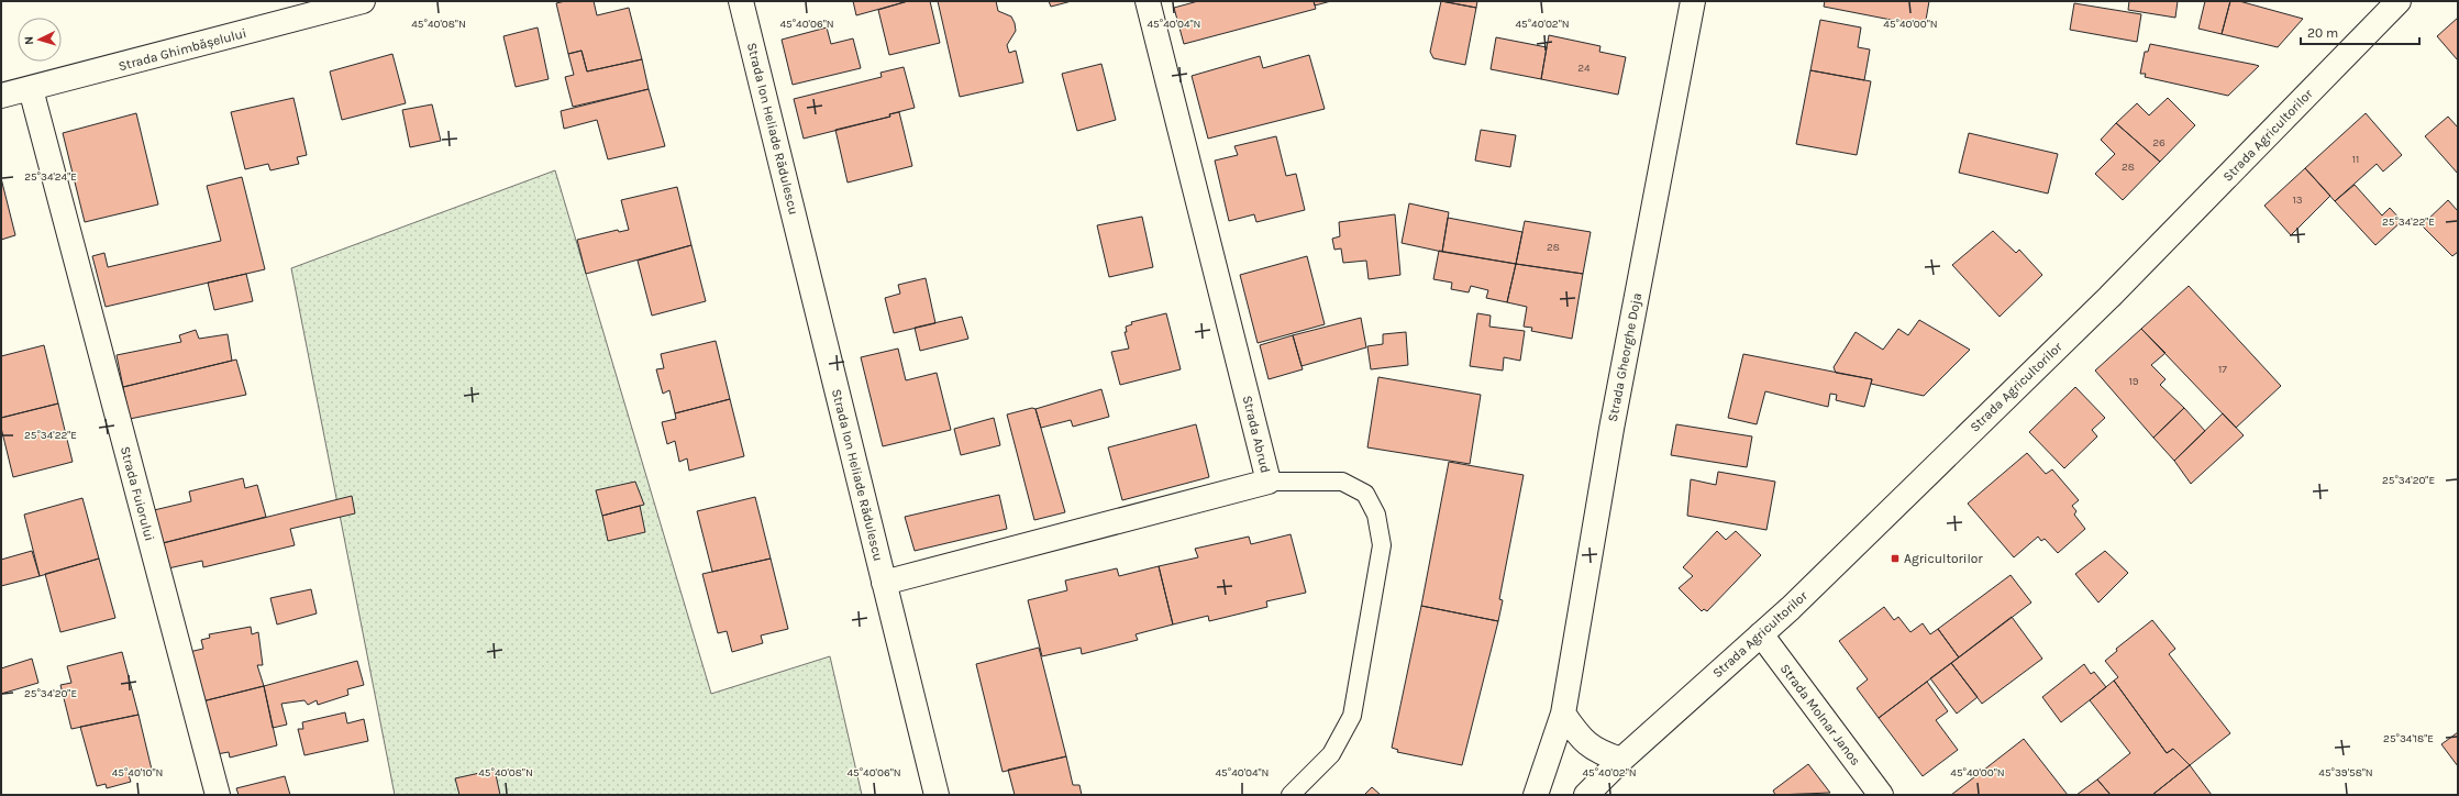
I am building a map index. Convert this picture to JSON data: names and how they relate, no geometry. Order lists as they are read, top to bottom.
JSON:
{
  "streets": {
    "street": [
      "Strada Ghimbășelului",
      "Strada Ion Heliade Rădulescu",
      "Strada Agricultorilor",
      "Strada Gheorghe Doja",
      "Strada Abrud",
      "Strada Fuiorului",
      "Strada Molnar Janos"
    ]
  },
  "crossings": [
    ["Strada Ghimbășelului", "Strada Fuiorului"],
    ["Strada Ion Heliade Rădulescu", "Strada Abrud"],
    ["Strada Agricultorilor", "Strada Molnar Janos"]
  ],
  "places": {
    "transit": ["Agricultorilor"]
  },
  "house_numbers": [
    "24",
    "26",
    "11",
    "28",
    "13",
    "28",
    "17",
    "19"
  ],
  "scale_bar": "20 m",
  "north": "left",
  "coordinates": [
    "45°40'08\"N",
    "45°40'06\"N",
    "45°40'04\"N",
    "45°40'02\"N",
    "45°40'00\"N",
    "25°34'24\"E",
    "25°34'22\"E",
    "25°34'20\"E",
    "25°34'18\"E",
    "45°40'10\"N",
    "45°39'58\"N"
  ]
}
